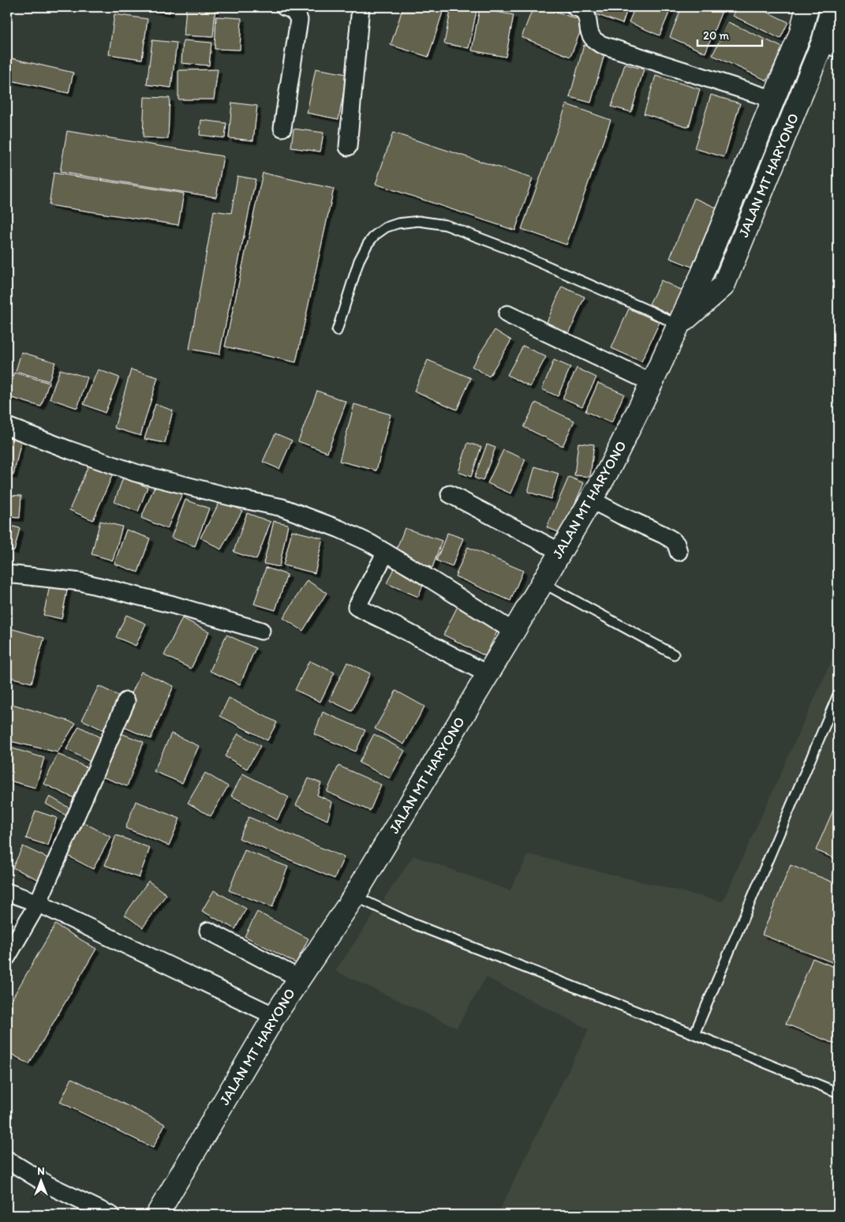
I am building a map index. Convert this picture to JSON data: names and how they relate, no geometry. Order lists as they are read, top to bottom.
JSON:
{
  "streets": {
    "main road": ["JALAN MT HARYONO"]
  },
  "scale_bar": "20 m",
  "north": "top"
}
